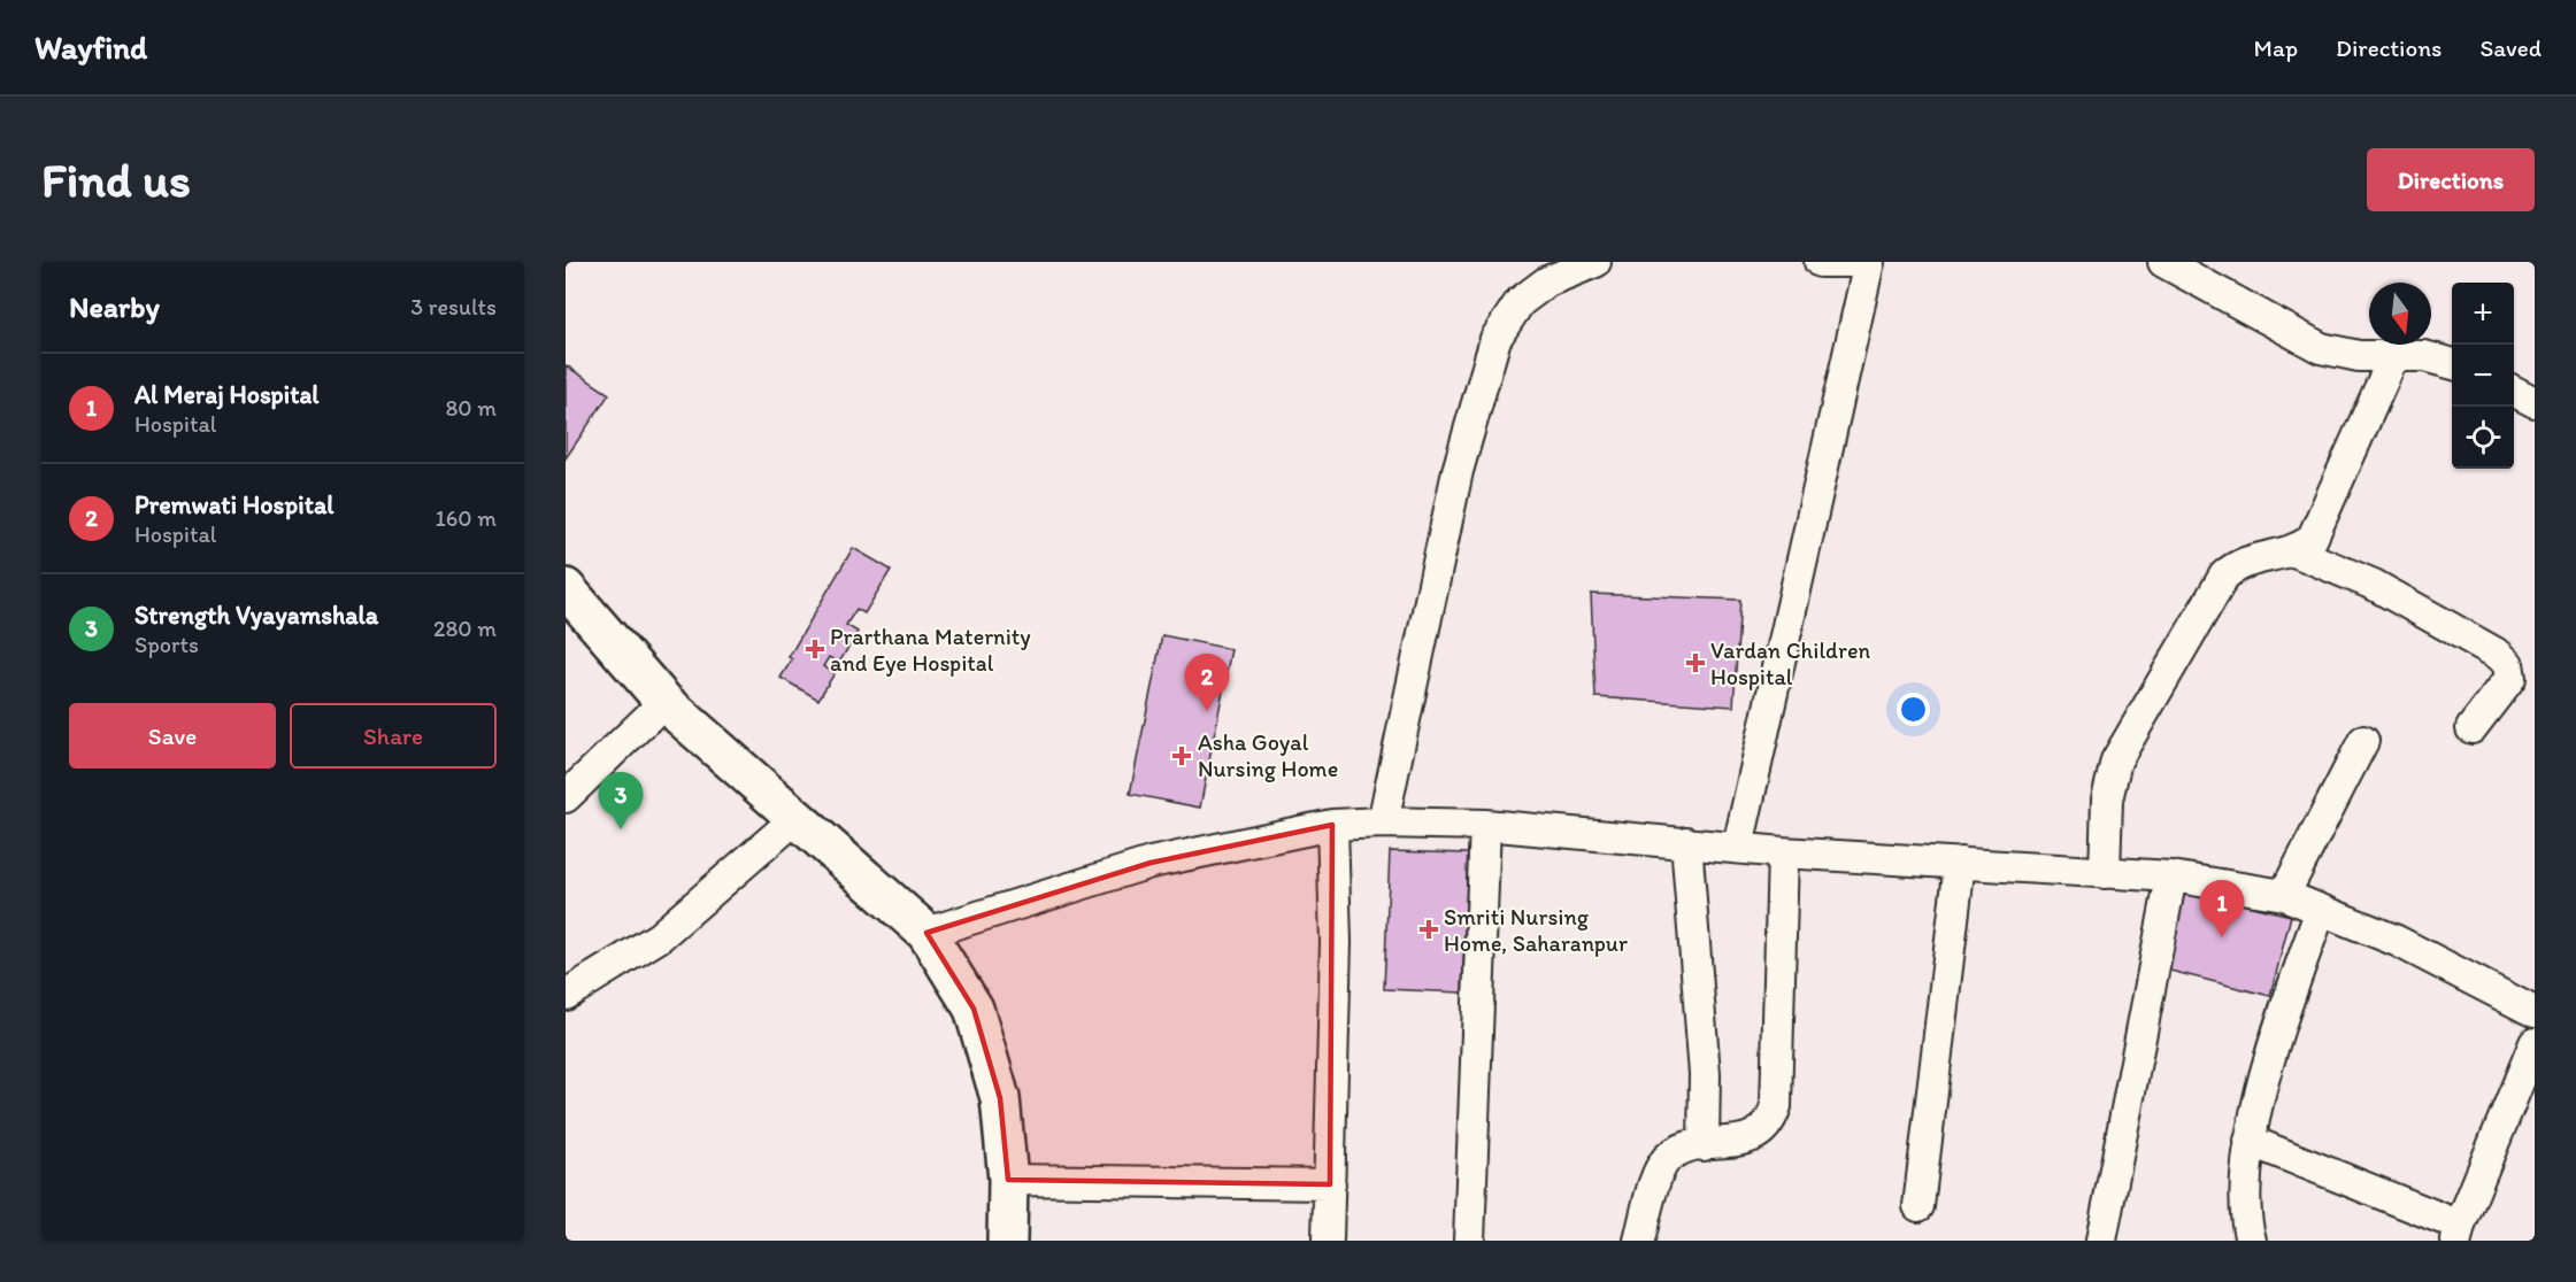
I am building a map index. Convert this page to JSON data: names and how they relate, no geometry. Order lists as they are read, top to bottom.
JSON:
{
  "places": {
    "health": [
      "Prarthana Maternity and Eye Hospital",
      "Vardan Children Hospital",
      "Asha Goyal Nursing Home",
      "Smriti Nursing Home, Saharanpur"
    ]
  },
  "north": "bottom",
  "page": {
    "header": "Wayfind",
    "nav": ["Map", "Directions", "Saved"],
    "buttons": [
      "Directions",
      ["Save", "Share"]
    ],
    "title": "Find us",
    "heading": ["Nearby", "3 results"],
    "map_buttons": ["+", "−"],
    "list": [
      {
        "mark": "1",
        "name": "Al Meraj Hospital",
        "note": "Hospital",
        "value": "80 m"
      },
      {
        "mark": "2",
        "name": "Premwati Hospital",
        "note": "Hospital",
        "value": "160 m"
      },
      {
        "mark": "3",
        "name": "Strength Vyayamshala",
        "note": "Sports",
        "value": "280 m"
      }
    ],
    "pins": ["2", "3", "1"]
  }
}
